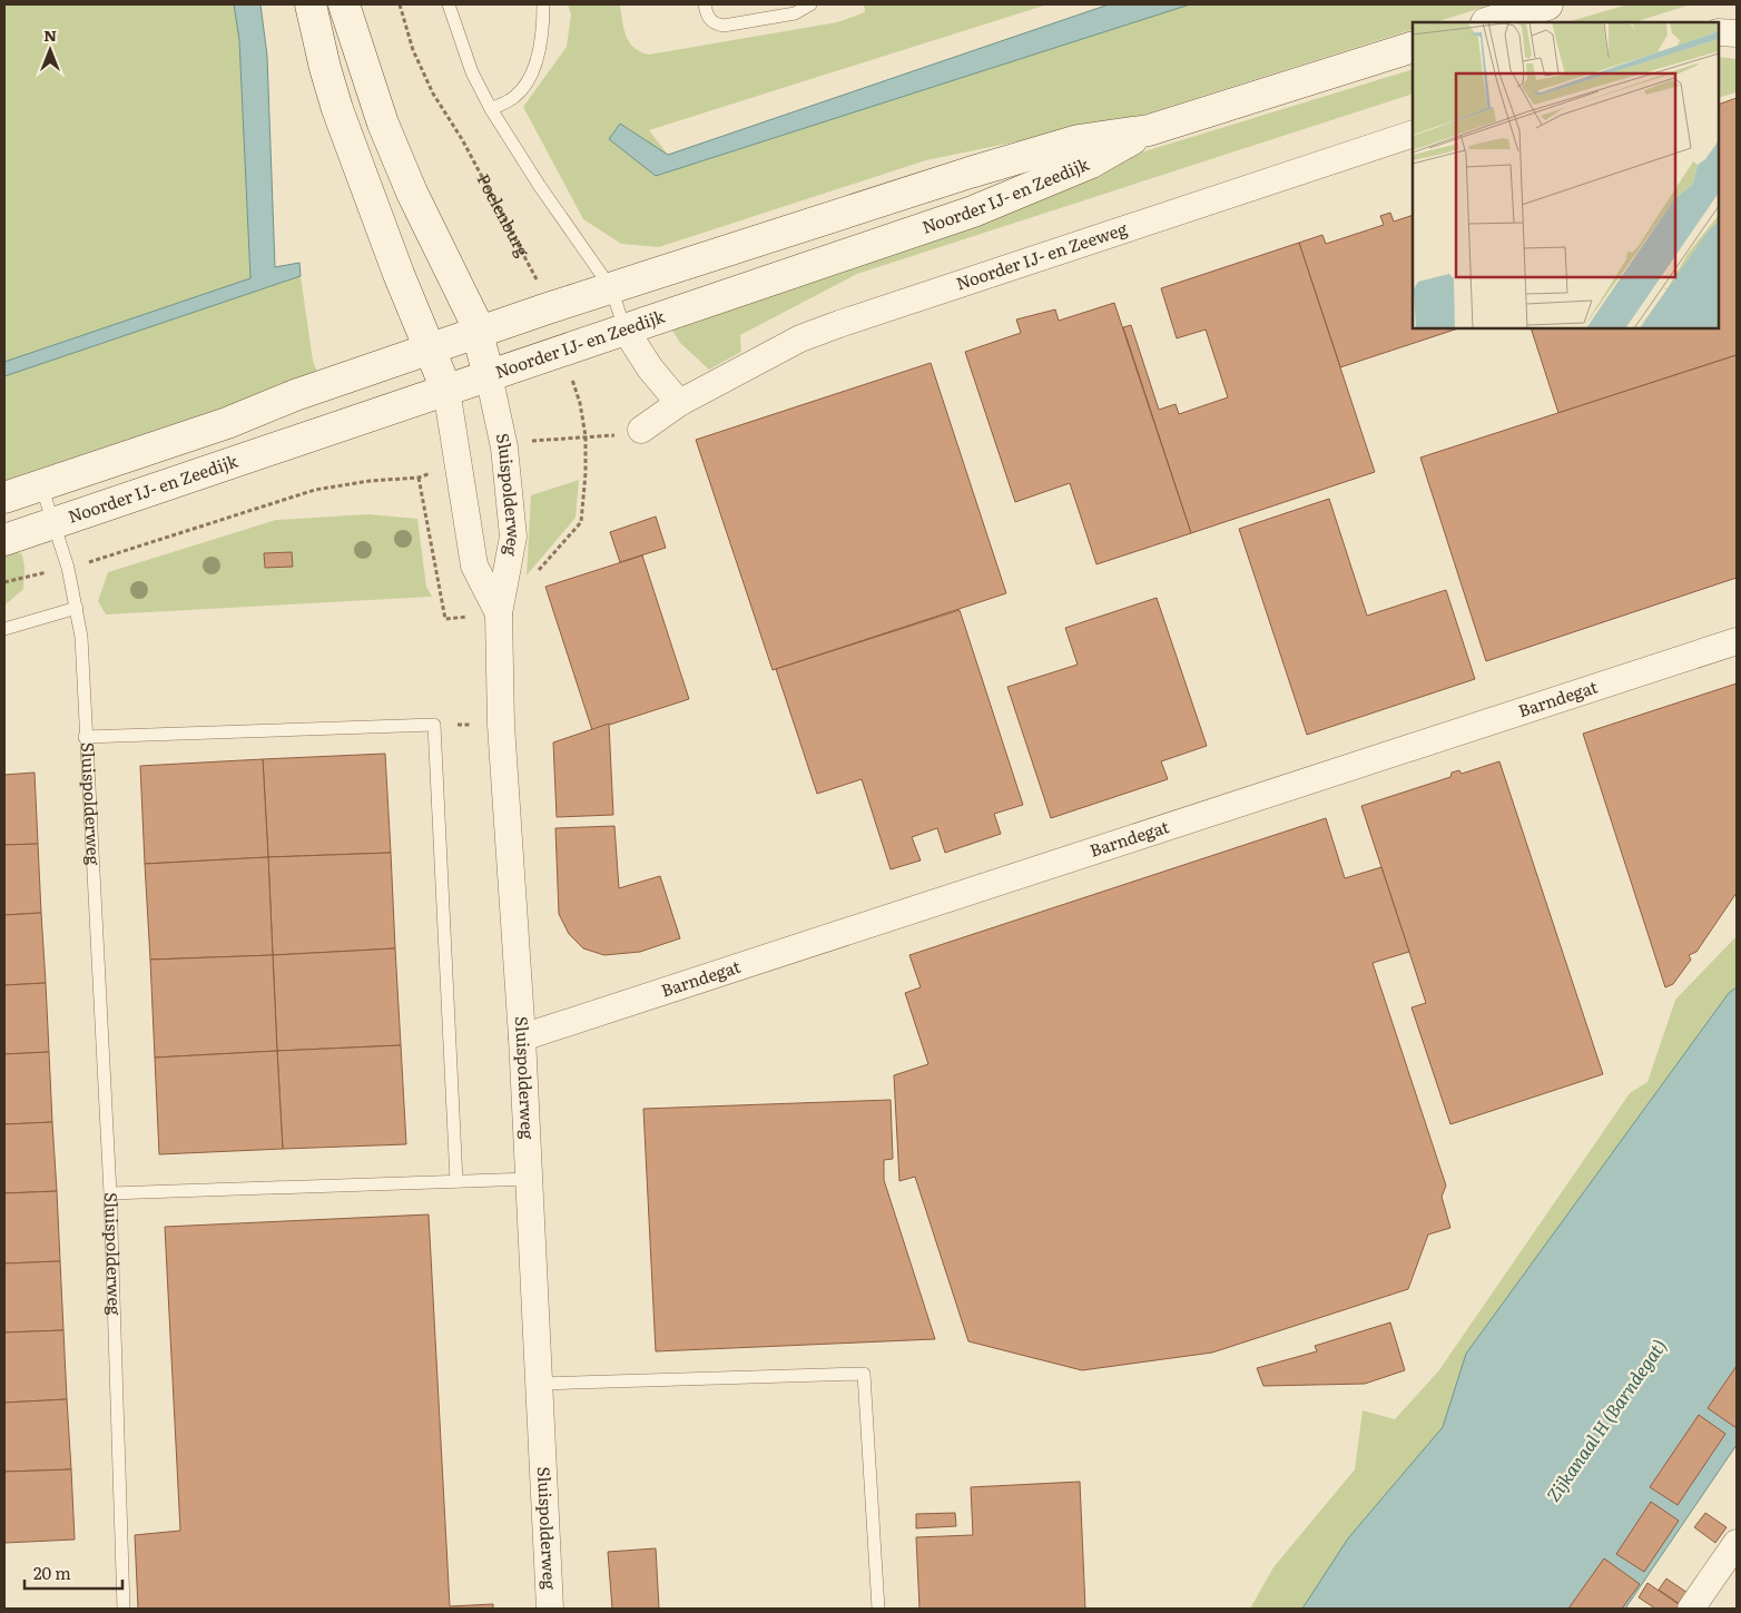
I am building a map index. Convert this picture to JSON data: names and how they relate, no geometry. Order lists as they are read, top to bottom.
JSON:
{
  "streets": {
    "street": [
      "Noorder IJ- en Zeedijk",
      "Noorder IJ- en Zeeweg",
      "Sluispolderweg",
      "Barndegat"
    ],
    "path": ["Poelenburg"]
  },
  "crossings": [
    ["Noorder IJ- en Zeedijk", "Poelenburg"],
    ["Noorder IJ- en Zeedijk", "Sluispolderweg"],
    ["Sluispolderweg", "Barndegat"]
  ],
  "water": ["Zijkanaal H (Barndegat)"],
  "scale_bar": "20 m",
  "north": "top"
}
